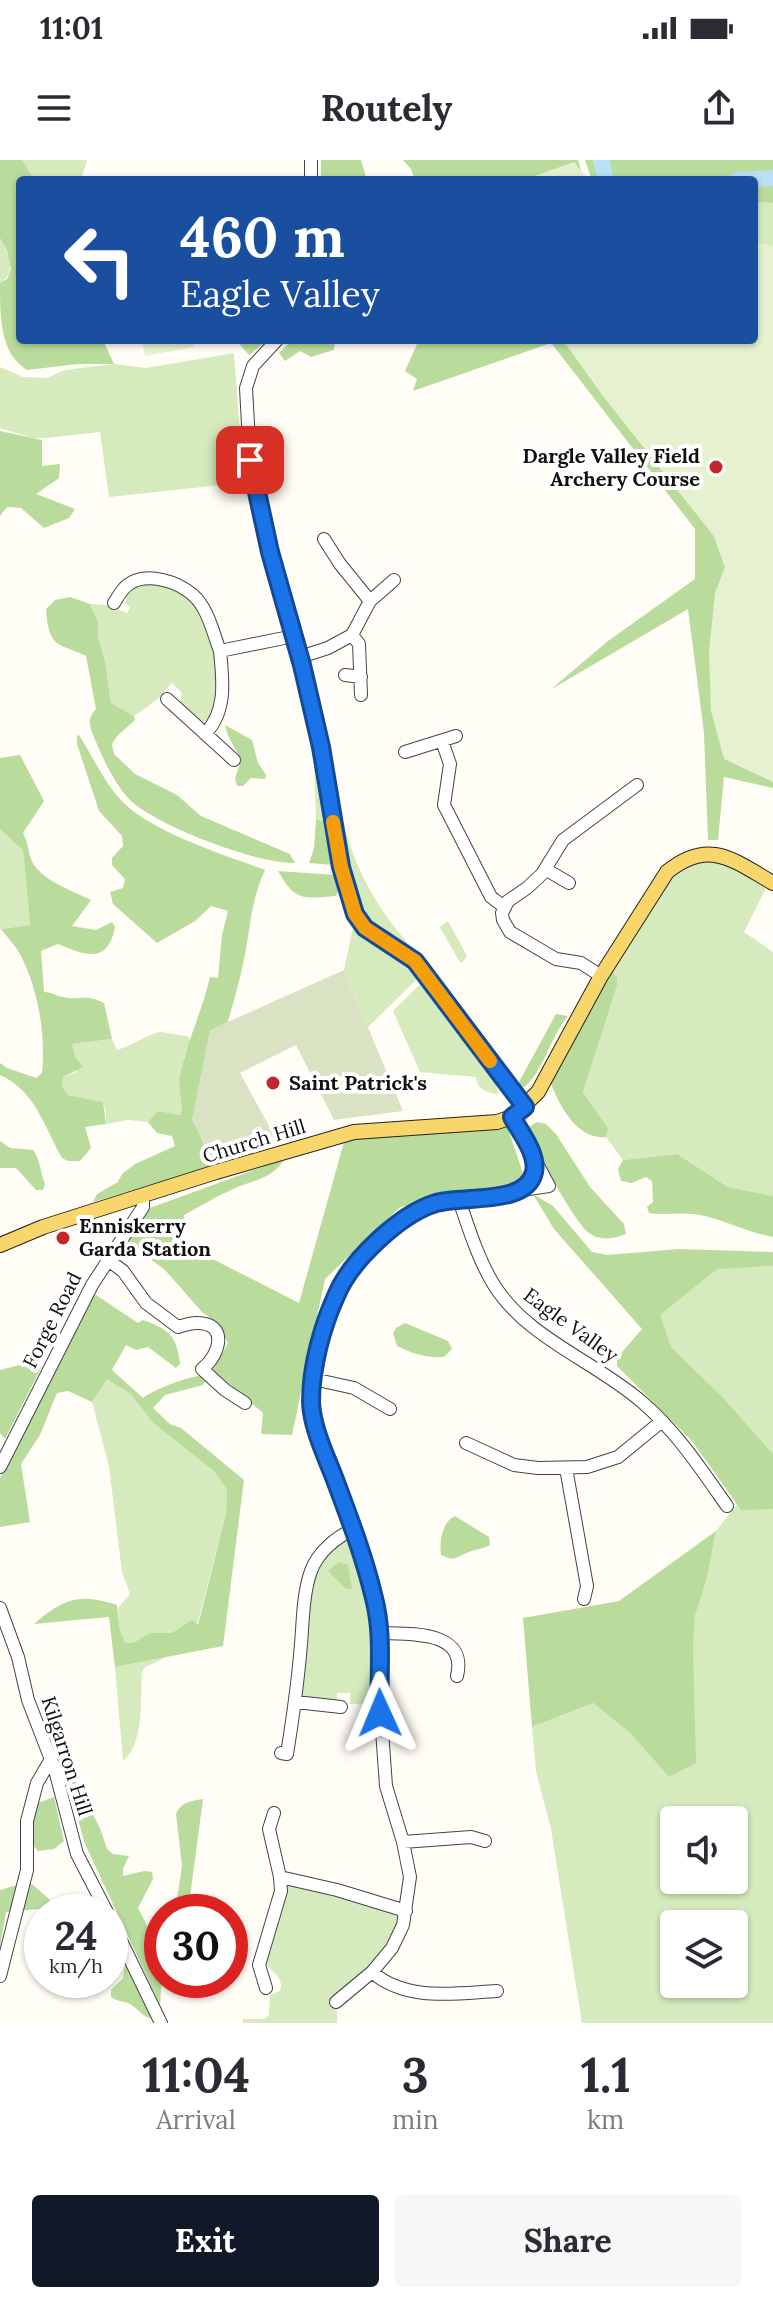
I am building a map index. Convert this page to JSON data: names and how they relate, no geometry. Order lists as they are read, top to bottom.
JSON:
{
  "streets": {
    "main road": ["Church Hill"],
    "street": ["Forge Road", "Eagle Valley", "Kilgarron Hill"]
  },
  "crossings": [
    ["Church Hill", "Forge Road"]
  ],
  "places": ["Dargle Valley Field Archery Course", "Saint Patrick's", "Enniskerry Garda Station"],
  "page": {
    "status": "11:01",
    "header": "Routely",
    "turn": ["460 m", "Eagle Valley"],
    "speed": "24 km/h",
    "limit": "30",
    "eta": [
      "11:04",
      "Arrival",
      "3",
      "min",
      "1.1",
      "km"
    ],
    "buttons": ["Exit", "Share"]
  }
}
